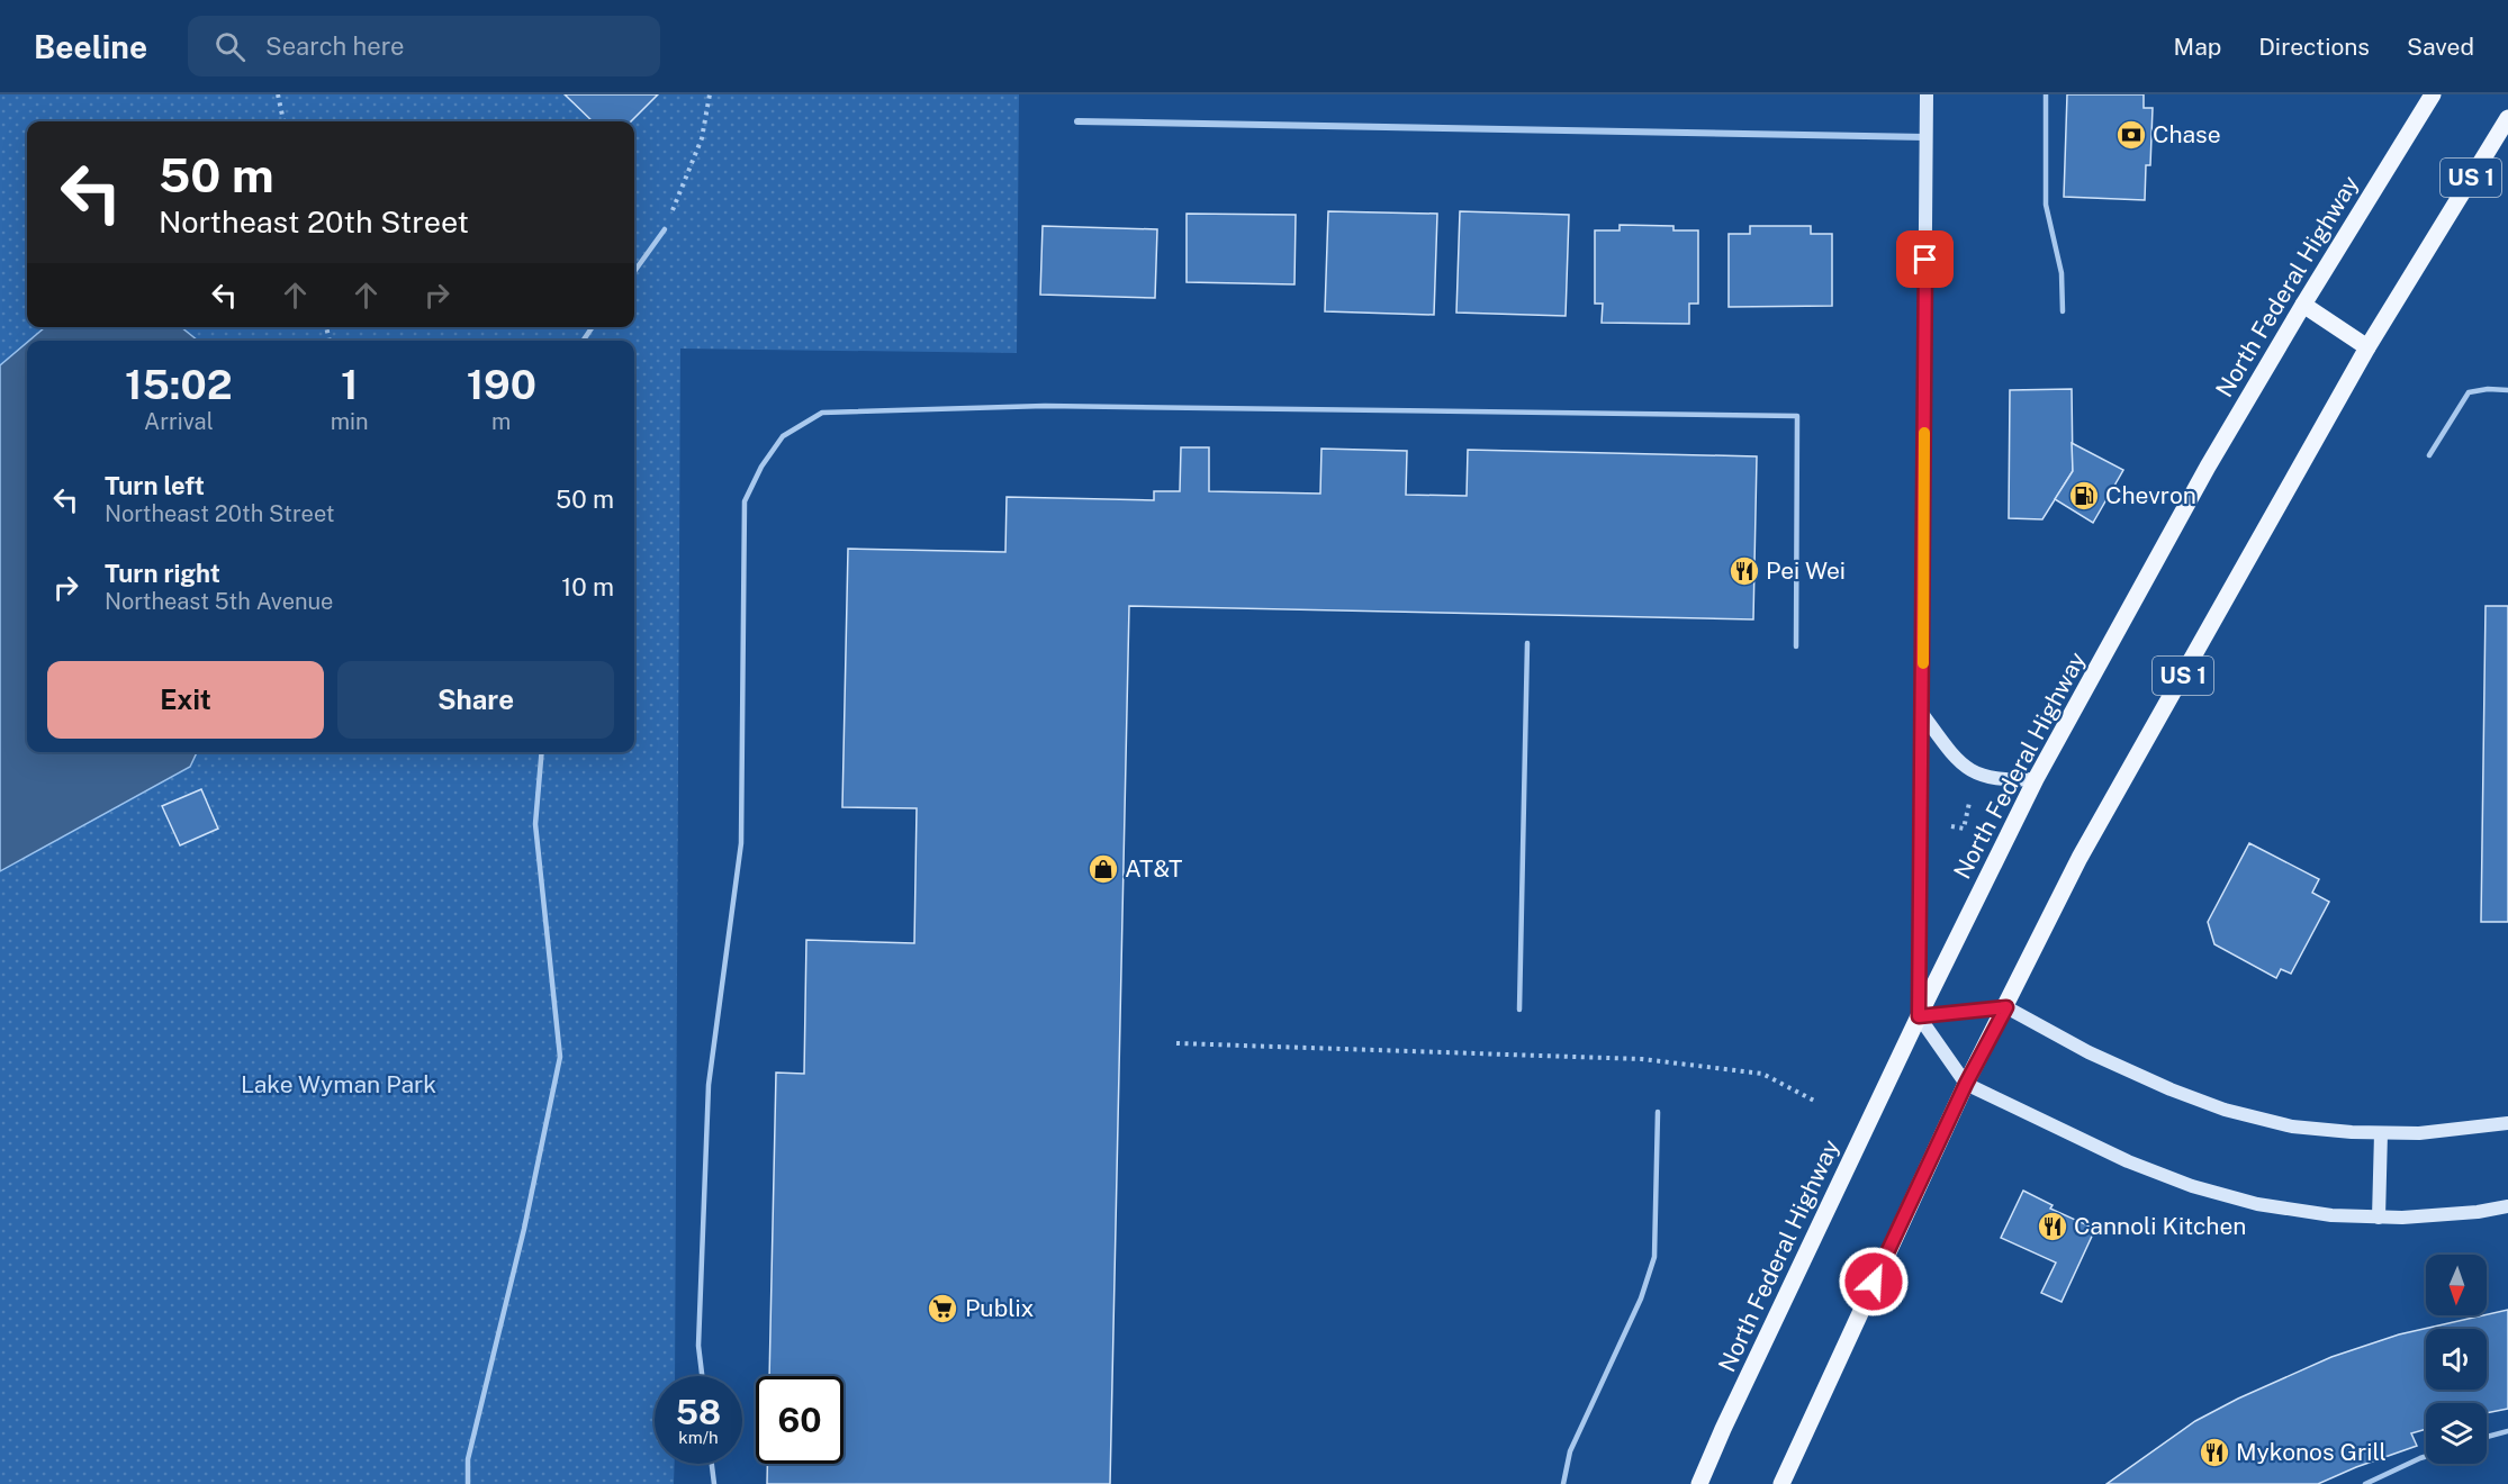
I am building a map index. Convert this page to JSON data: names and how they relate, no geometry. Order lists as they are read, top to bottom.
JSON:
{
  "streets": {
    "main road": ["US 1", "North Federal Highway"]
  },
  "parks": ["Lake Wyman Park"],
  "places": {
    "bank": ["Chase"],
    "fuel station": ["Chevron"],
    "restaurant": ["Pei Wei", "Cannoli Kitchen", "Mykonos Grill"],
    "shop": ["AT&T"],
    "supermarket": ["Publix"]
  },
  "north": "bottom",
  "page": {
    "header": "Beeline",
    "search": "Search here",
    "nav": ["Map", "Directions", "Saved"],
    "turn": ["50 m", "Northeast 20th Street"],
    "eta": [
      "15:02",
      "Arrival",
      "1",
      "min",
      "190",
      "m"
    ],
    "list": [
      {
        "name": "Turn left",
        "note": "Northeast 20th Street",
        "value": "50 m"
      },
      {
        "name": "Turn right",
        "note": "Northeast 5th Avenue",
        "value": "10 m"
      }
    ],
    "buttons": ["Exit", "Share"],
    "speed": "58 km/h",
    "limit": "60"
  }
}
